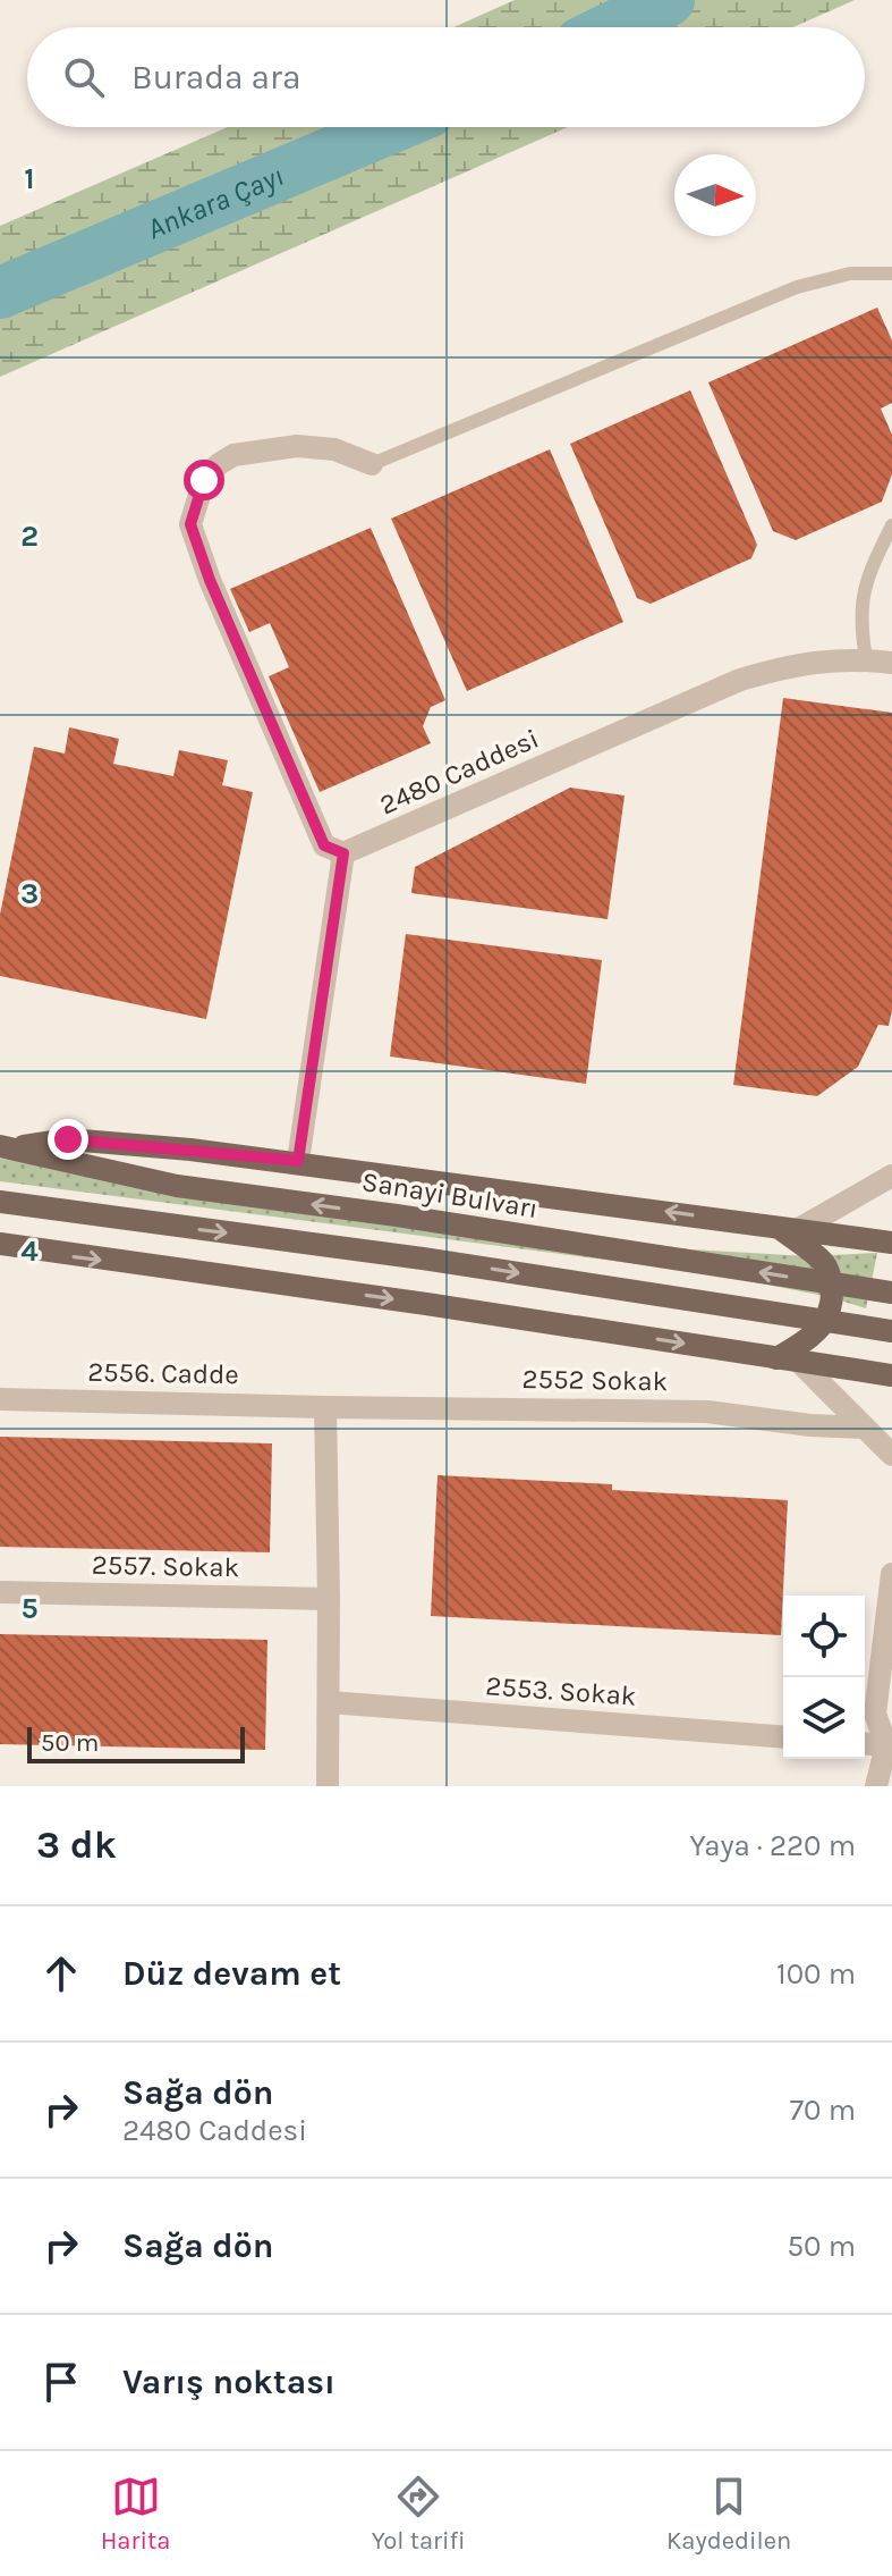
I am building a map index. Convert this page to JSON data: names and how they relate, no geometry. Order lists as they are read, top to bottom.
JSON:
{
  "streets": {
    "main road": ["Sanayi Bulvarı"],
    "street": [
      "2480 Caddesi",
      "2556. Cadde",
      "2552 Sokak",
      "2557. Sokak",
      "2553. Sokak"
    ]
  },
  "crossings": [
    ["2556. Cadde", "2552 Sokak"]
  ],
  "water": ["Ankara Çayı"],
  "scale_bar": "50 m",
  "north": "right",
  "page": {
    "search": "Burada ara",
    "scale": "50 m",
    "heading": ["3 dk", "Yaya · 220 m"],
    "list": [
      ["Düz devam et", "100 m"],
      ["Sağa dön", "2480 Caddesi", "70 m"],
      ["Sağa dön", "50 m"],
      "Varış noktası"
    ],
    "nav": ["Harita", "Yol tarifi", "Kaydedilen"]
  },
  "grid": {
    "rows": [
      "1",
      "2",
      "3",
      "4",
      "5"
    ]
  }
}
